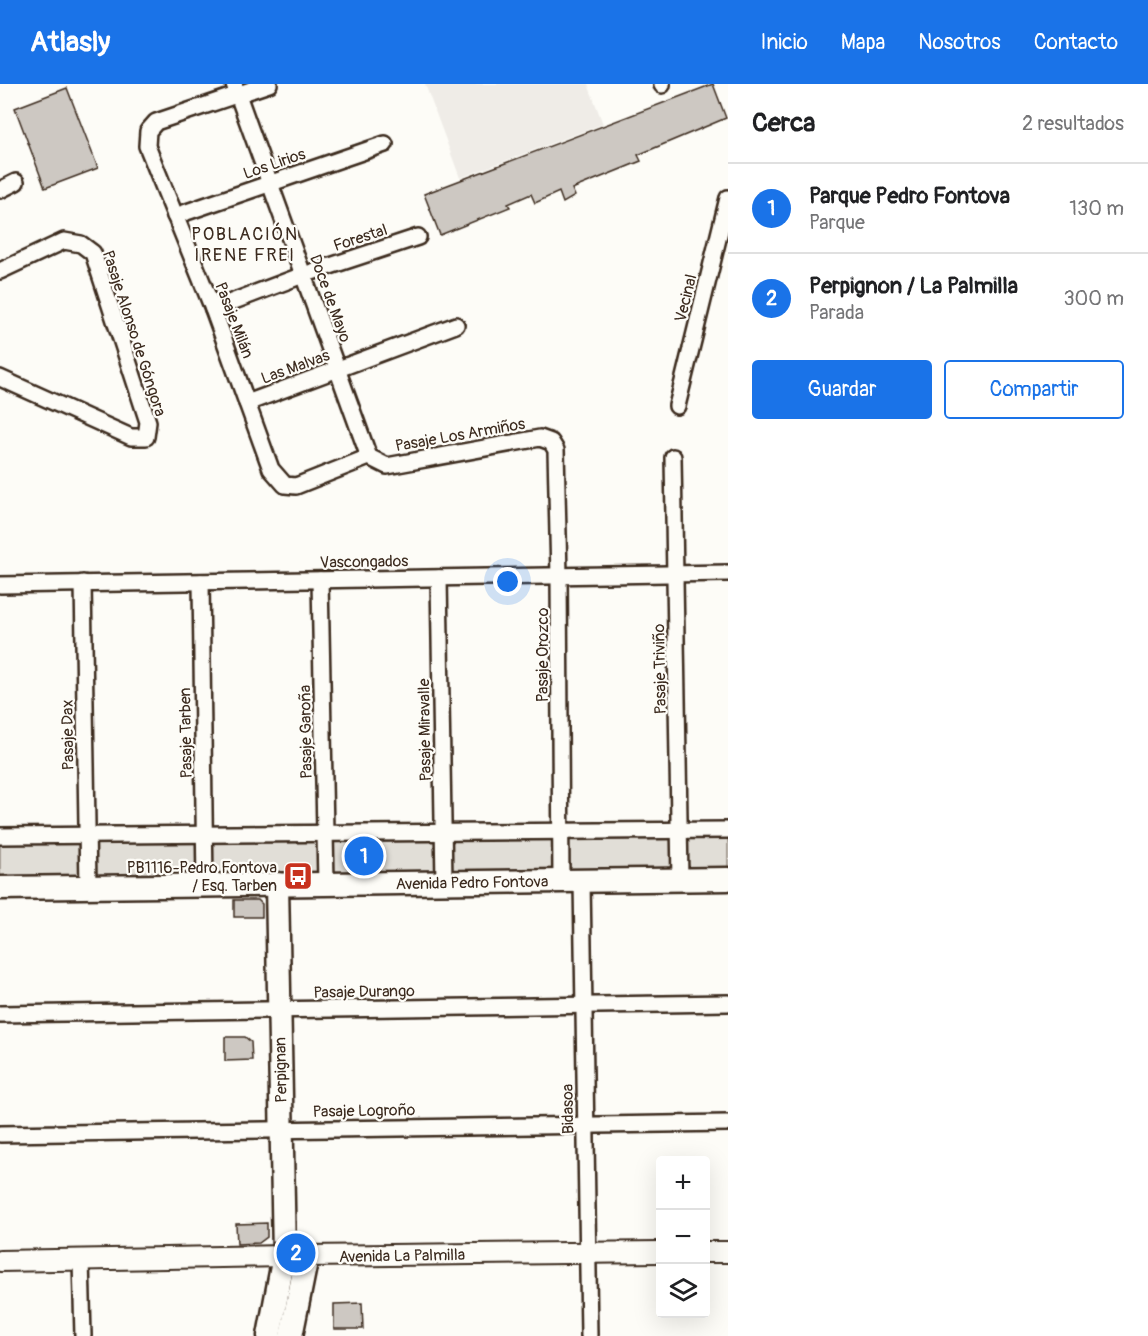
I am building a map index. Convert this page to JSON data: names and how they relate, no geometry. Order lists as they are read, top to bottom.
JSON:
{
  "streets": {
    "main road": ["Avenida Pedro Fontova", "Perpignan", "Avenida La Palmilla"],
    "street": [
      "Los Lirios",
      "Forestal",
      "Doce de Mayo",
      "Vecinal",
      "Pasaje Milán",
      "Pasaje Alonso de Góngora",
      "Las Malvas",
      "Pasaje Los Armiños",
      "Vascongados",
      "Pasaje Orozco",
      "Pasaje Triviño",
      "Pasaje Miravalle",
      "Pasaje Garoña",
      "Pasaje Tarben",
      "Pasaje Dax",
      "Pasaje Durango",
      "Bidasoa",
      "Pasaje Logroño"
    ]
  },
  "crossings": [
    ["Los Lirios", "Doce de Mayo"],
    ["Los Lirios", "Pasaje Milán"],
    ["Forestal", "Doce de Mayo"],
    ["Forestal", "Pasaje Milán"],
    ["Doce de Mayo", "Pasaje Milán"],
    ["Doce de Mayo", "Las Malvas"],
    ["Doce de Mayo", "Pasaje Los Armiños"],
    ["Pasaje Milán", "Las Malvas"],
    ["Pasaje Milán", "Pasaje Los Armiños"],
    ["Pasaje Los Armiños", "Pasaje Orozco"],
    ["Vascongados", "Pasaje Orozco"],
    ["Vascongados", "Pasaje Triviño"],
    ["Vascongados", "Pasaje Miravalle"],
    ["Vascongados", "Pasaje Garoña"],
    ["Vascongados", "Pasaje Tarben"],
    ["Vascongados", "Pasaje Dax"],
    ["Pasaje Orozco", "Avenida Pedro Fontova"],
    ["Pasaje Orozco", "Bidasoa"],
    ["Pasaje Triviño", "Avenida Pedro Fontova"],
    ["Pasaje Miravalle", "Avenida Pedro Fontova"],
    ["Pasaje Garoña", "Avenida Pedro Fontova"],
    ["Pasaje Tarben", "Avenida Pedro Fontova"],
    ["Pasaje Dax", "Avenida Pedro Fontova"],
    ["Avenida Pedro Fontova", "Perpignan"],
    ["Avenida Pedro Fontova", "Bidasoa"],
    ["Pasaje Durango", "Perpignan"],
    ["Pasaje Durango", "Bidasoa"],
    ["Perpignan", "Pasaje Logroño"],
    ["Perpignan", "Avenida La Palmilla"],
    ["Bidasoa", "Pasaje Logroño"],
    ["Bidasoa", "Avenida La Palmilla"]
  ],
  "districts": ["POBLACIÓN IRENE FREI"],
  "places": {
    "bus stop": ["PB1116-Pedro Fontova / Esq. Tarben"]
  },
  "page": {
    "header": "Atlasly",
    "nav": [
      "Inicio",
      "Mapa",
      "Nosotros",
      "Contacto"
    ],
    "heading": ["Cerca", "2 resultados"],
    "list": [
      {
        "mark": "1",
        "name": "Parque Pedro Fontova",
        "note": "Parque",
        "value": "130 m"
      },
      {
        "mark": "2",
        "name": "Perpignon / La Palmilla",
        "note": "Parada",
        "value": "300 m"
      }
    ],
    "buttons": ["Guardar", "Compartir"],
    "pins": ["1", "2"],
    "map_buttons": ["+", "−"]
  }
}
